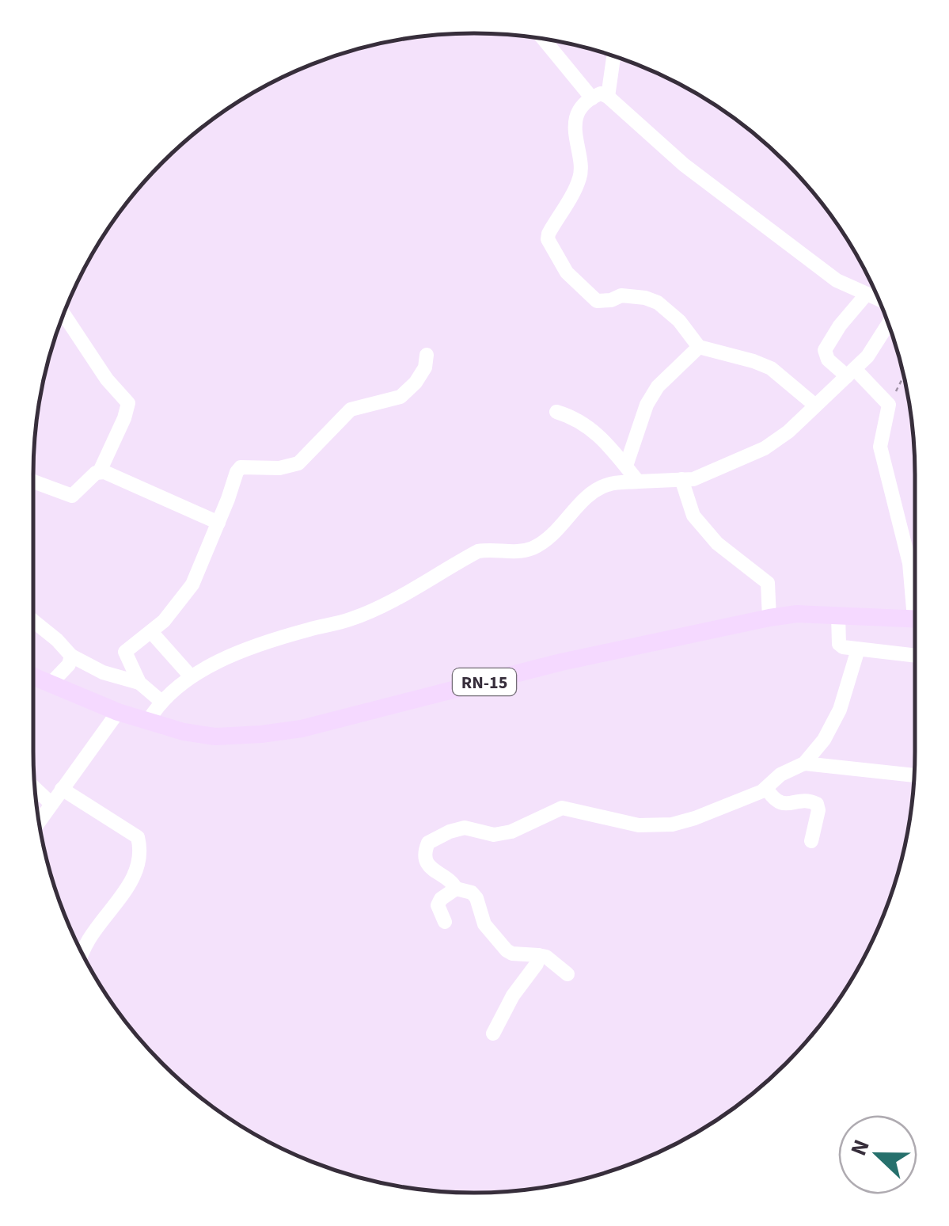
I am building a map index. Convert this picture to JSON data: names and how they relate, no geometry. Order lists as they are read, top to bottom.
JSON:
{
  "streets": {
    "main road": ["RN-15"]
  },
  "north": "left"
}
